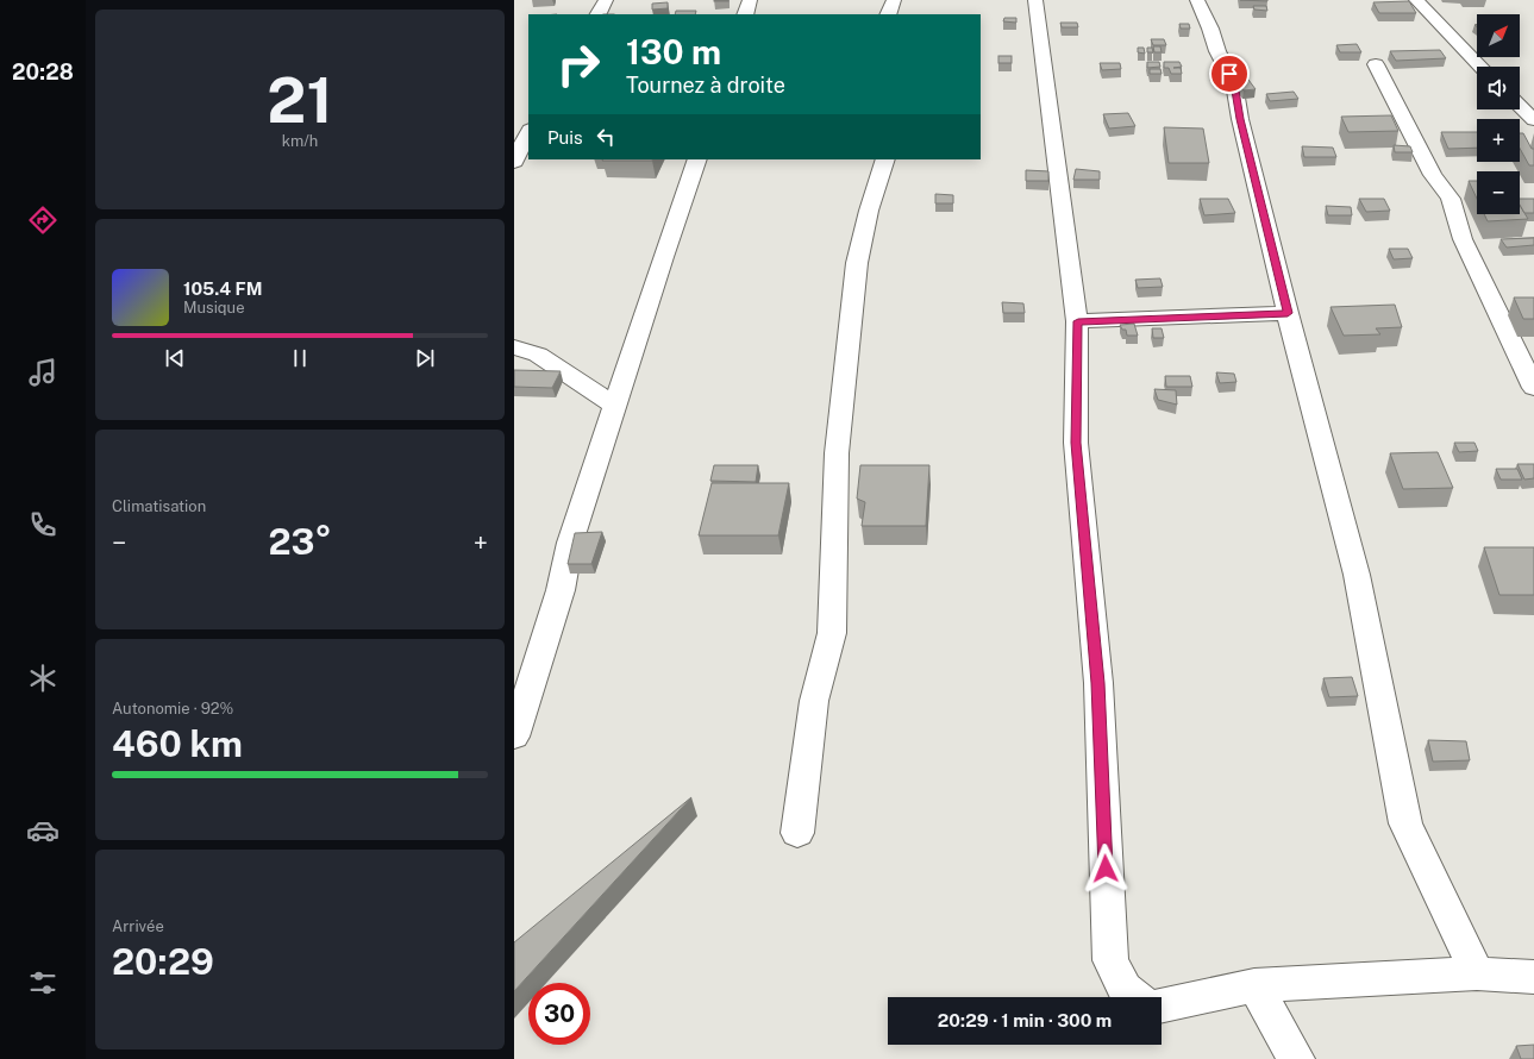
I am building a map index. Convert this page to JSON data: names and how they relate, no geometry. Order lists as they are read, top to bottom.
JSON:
{
  "north": "top right",
  "page": {
    "tabs": "20:28",
    "tile": [
      ["21", "km/h"],
      "Climatisation",
      ["Autonomie · 92%", "460 km"],
      ["Arrivée", "20:29"]
    ],
    "map_buttons": ["+", "−"],
    "turn": ["130 m", "Tournez à droite"],
    "then": "Puis",
    "song": ["105.4 FM", "Musique"],
    "heat": ["−", "23°", "+"],
    "limit": "30",
    "trip": "20:29 · 1 min · 300 m"
  }
}
